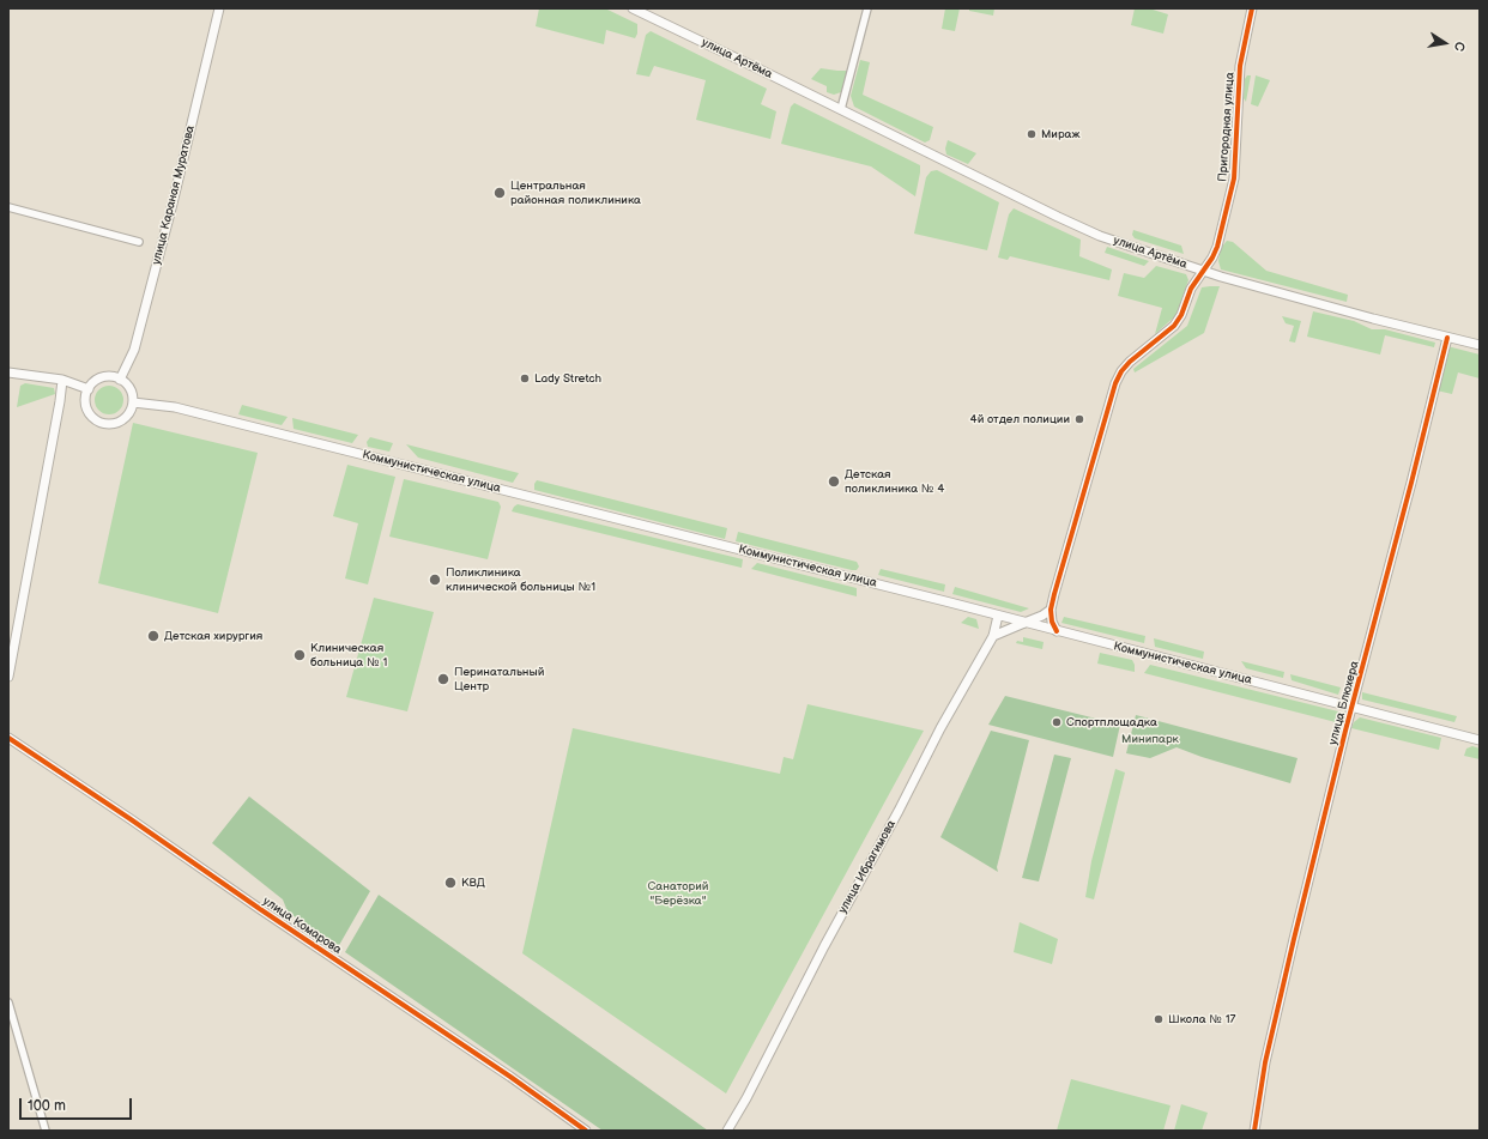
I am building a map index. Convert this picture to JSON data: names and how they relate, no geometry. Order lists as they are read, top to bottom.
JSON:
{
  "streets": {
    "main road": [
      "улица Артёма",
      "Пригородная улица",
      "улица Караная Муратова",
      "Коммунистическая улица",
      "улица Блюхера",
      "улица Ибрагимова",
      "улица Комарова"
    ]
  },
  "crossings": [
    ["улица Артёма", "Пригородная улица"],
    ["улица Артёма", "улица Блюхера"],
    ["улица Караная Муратова", "Коммунистическая улица"],
    ["Коммунистическая улица", "улица Блюхера"],
    ["Коммунистическая улица", "улица Ибрагимова"]
  ],
  "parks": ["Минипарк", "Санаторий \"Берёзка\""],
  "places": [
    "Мираж",
    "Центральная районная поликлиника",
    "Lady Stretch",
    "4й отдел полиции",
    "Детская поликлиника № 4",
    "Поликлиника клинической больницы №1",
    "Детская хирургия",
    "Клиническая больница № 1",
    "Перинатальный Центр",
    "Спортплощадка",
    "КВД",
    "Школа № 17"
  ],
  "scale_bar": "100 m",
  "north": "right"
}
